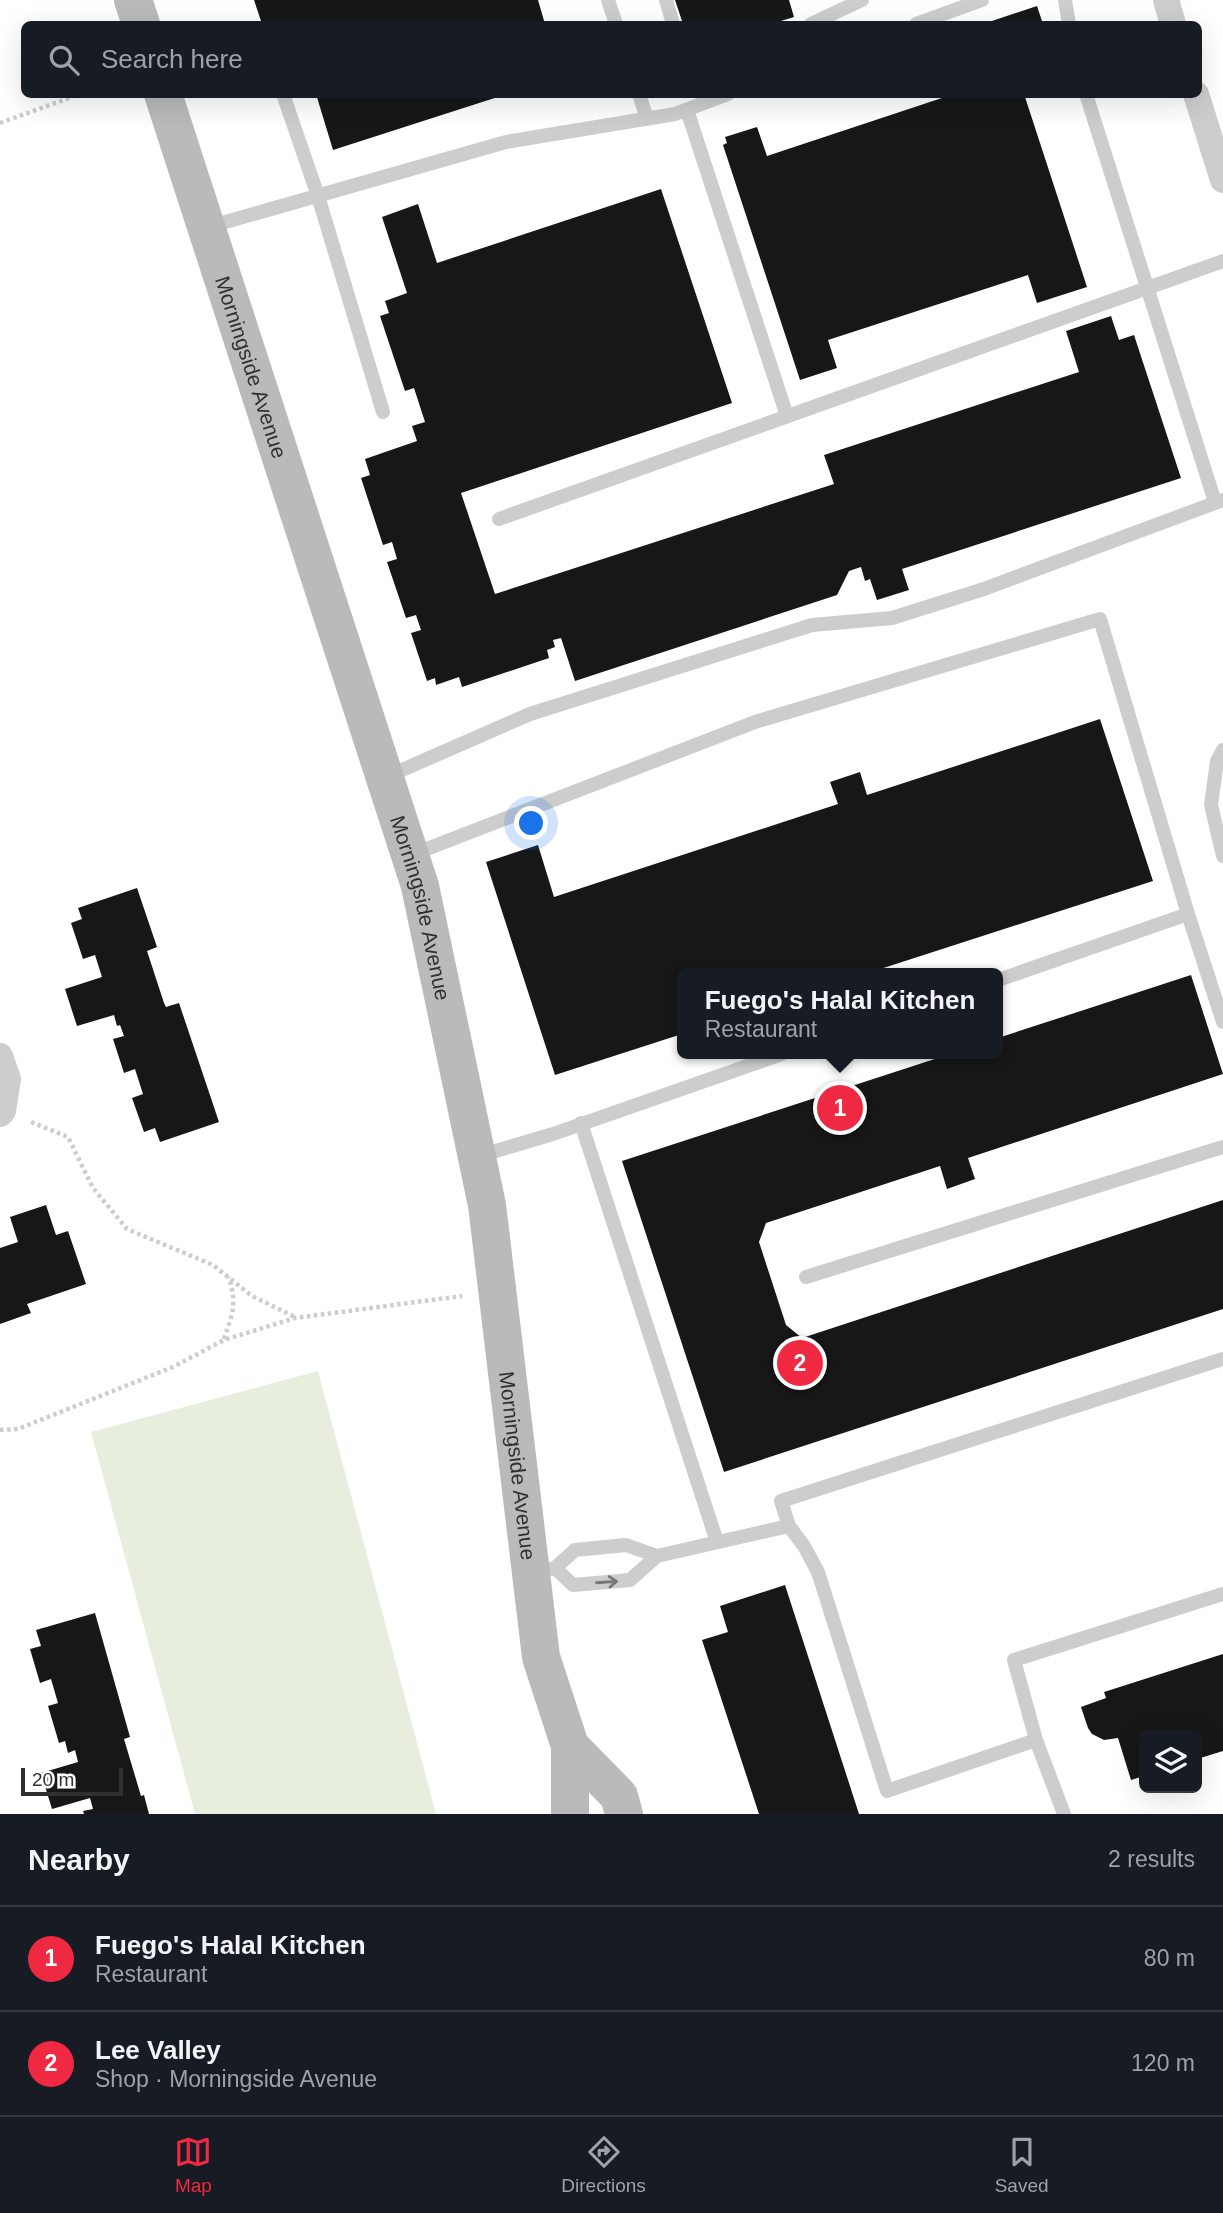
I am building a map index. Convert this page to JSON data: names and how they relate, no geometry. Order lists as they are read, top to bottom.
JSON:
{
  "streets": {
    "main road": ["Morningside Avenue"]
  },
  "scale_bar": "20 m",
  "page": {
    "search": "Search here",
    "popup": ["Fuego's Halal Kitchen", "Restaurant"],
    "pins": ["1", "2"],
    "scale": "20 m",
    "heading": ["Nearby", "2 results"],
    "list": [
      {
        "mark": "1",
        "name": "Fuego's Halal Kitchen",
        "note": "Restaurant",
        "value": "80 m"
      },
      {
        "mark": "2",
        "name": "Lee Valley",
        "note": "Shop · Morningside Avenue",
        "value": "120 m"
      }
    ],
    "nav": ["Map", "Directions", "Saved"]
  }
}
